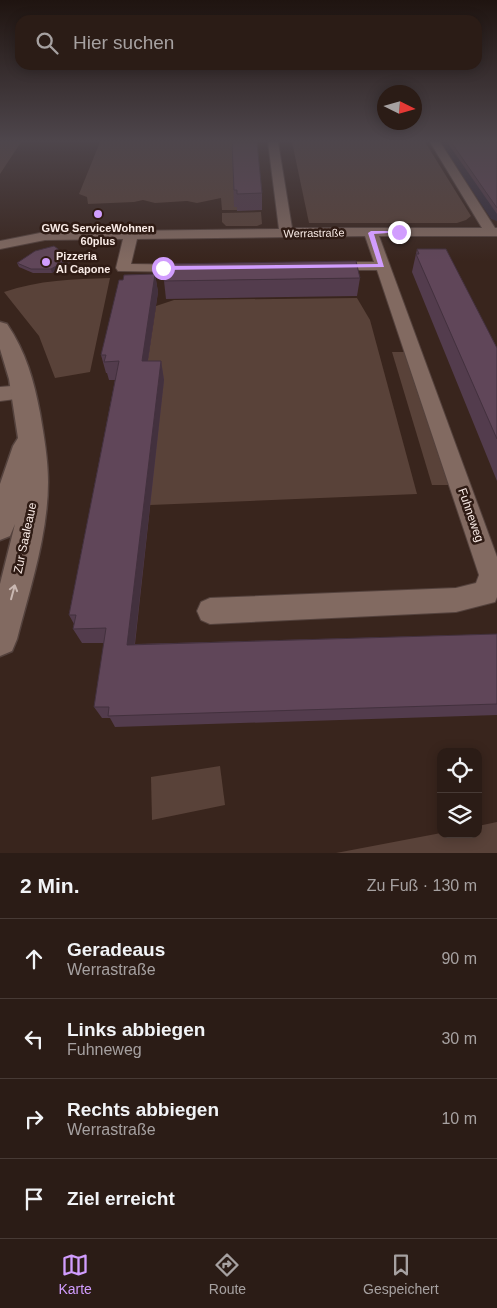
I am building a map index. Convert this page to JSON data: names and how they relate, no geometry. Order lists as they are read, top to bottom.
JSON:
{
  "streets": {
    "street": ["Werrastraße", "Fuhneweg", "Zur Saaleaue"]
  },
  "crossings": [
    ["Werrastraße", "Fuhneweg"]
  ],
  "places": ["GWG ServiceWohnen 60plus", "Pizzeria Al Capone"],
  "north": "right",
  "page": {
    "search": "Hier suchen",
    "heading": ["2 Min.", "Zu Fuß · 130 m"],
    "list": [
      ["Geradeaus", "Werrastraße", "90 m"],
      ["Links abbiegen", "Fuhneweg", "30 m"],
      ["Rechts abbiegen", "Werrastraße", "10 m"],
      "Ziel erreicht"
    ],
    "nav": ["Karte", "Route", "Gespeichert"]
  }
}
